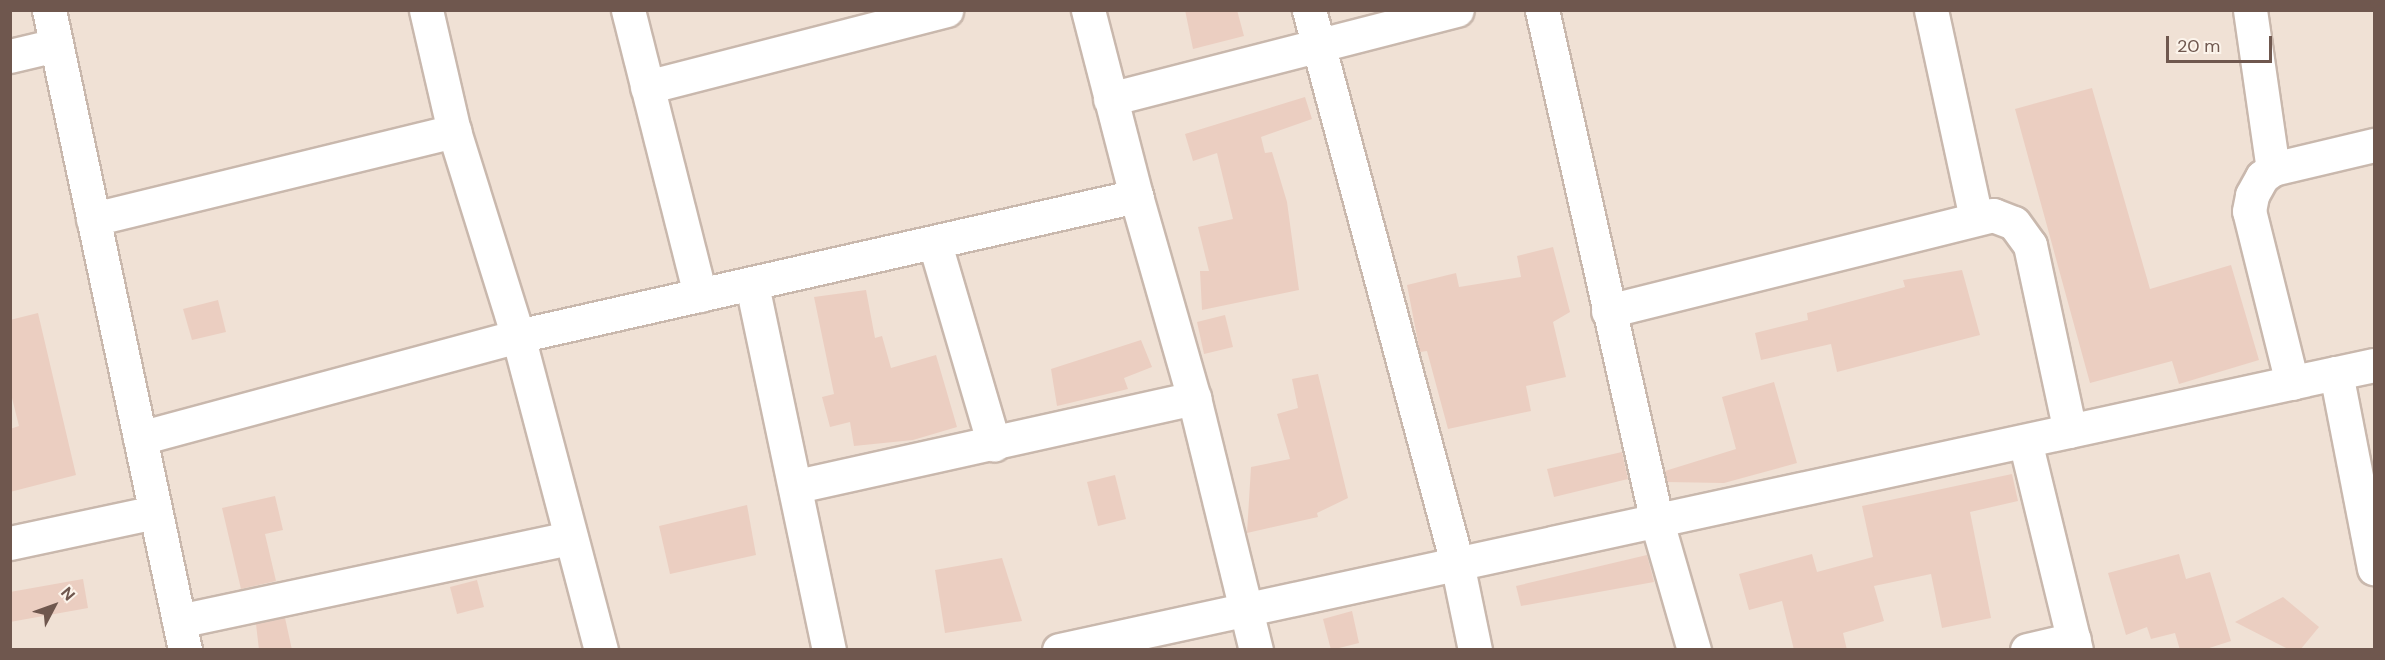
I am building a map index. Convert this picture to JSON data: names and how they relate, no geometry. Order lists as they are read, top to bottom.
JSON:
{
  "scale_bar": "20 m",
  "north": "top right"
}
